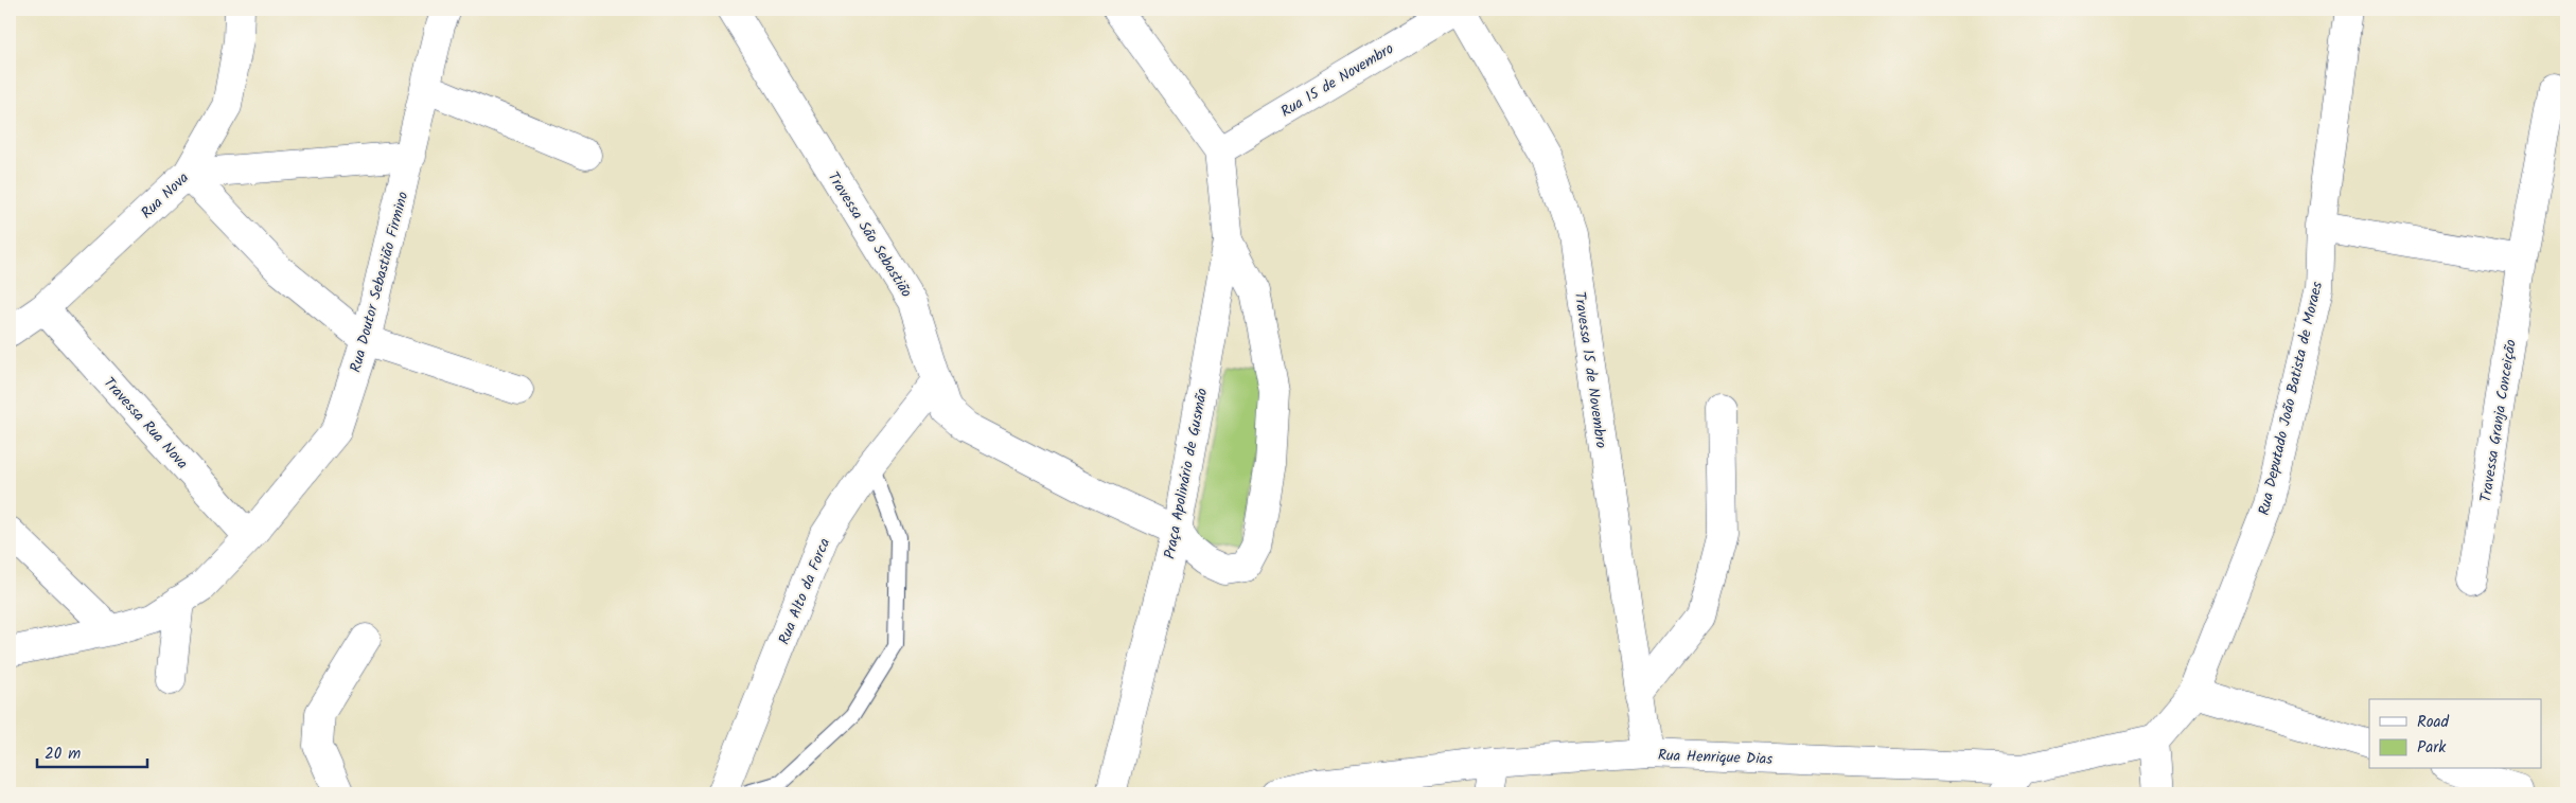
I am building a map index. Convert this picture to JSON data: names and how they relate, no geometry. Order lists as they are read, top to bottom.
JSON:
{
  "streets": {
    "street": [
      "Rua 15 de Novembro",
      "Rua Nova",
      "Travessa São Sebastião",
      "Rua Doutor Sebastião Firmino",
      "Travessa 15 de Novembro",
      "Rua Deputado João Batista de Moraes",
      "Travessa Granja Conceição",
      "Travessa Rua Nova",
      "Praça Apolinário de Gusmão",
      "Rua Alto da Forca",
      "Rua Henrique Dias"
    ]
  },
  "crossings": [
    ["Rua 15 de Novembro", "Praça Apolinário de Gusmão"],
    ["Rua Nova", "Travessa Rua Nova"],
    ["Travessa São Sebastião", "Praça Apolinário de Gusmão"],
    ["Travessa São Sebastião", "Rua Alto da Forca"],
    ["Rua Doutor Sebastião Firmino", "Travessa Rua Nova"],
    ["Travessa 15 de Novembro", "Rua Henrique Dias"],
    ["Rua Deputado João Batista de Moraes", "Rua Henrique Dias"]
  ],
  "legend": ["Road", "Park"],
  "scale_bar": "20 m"
}
